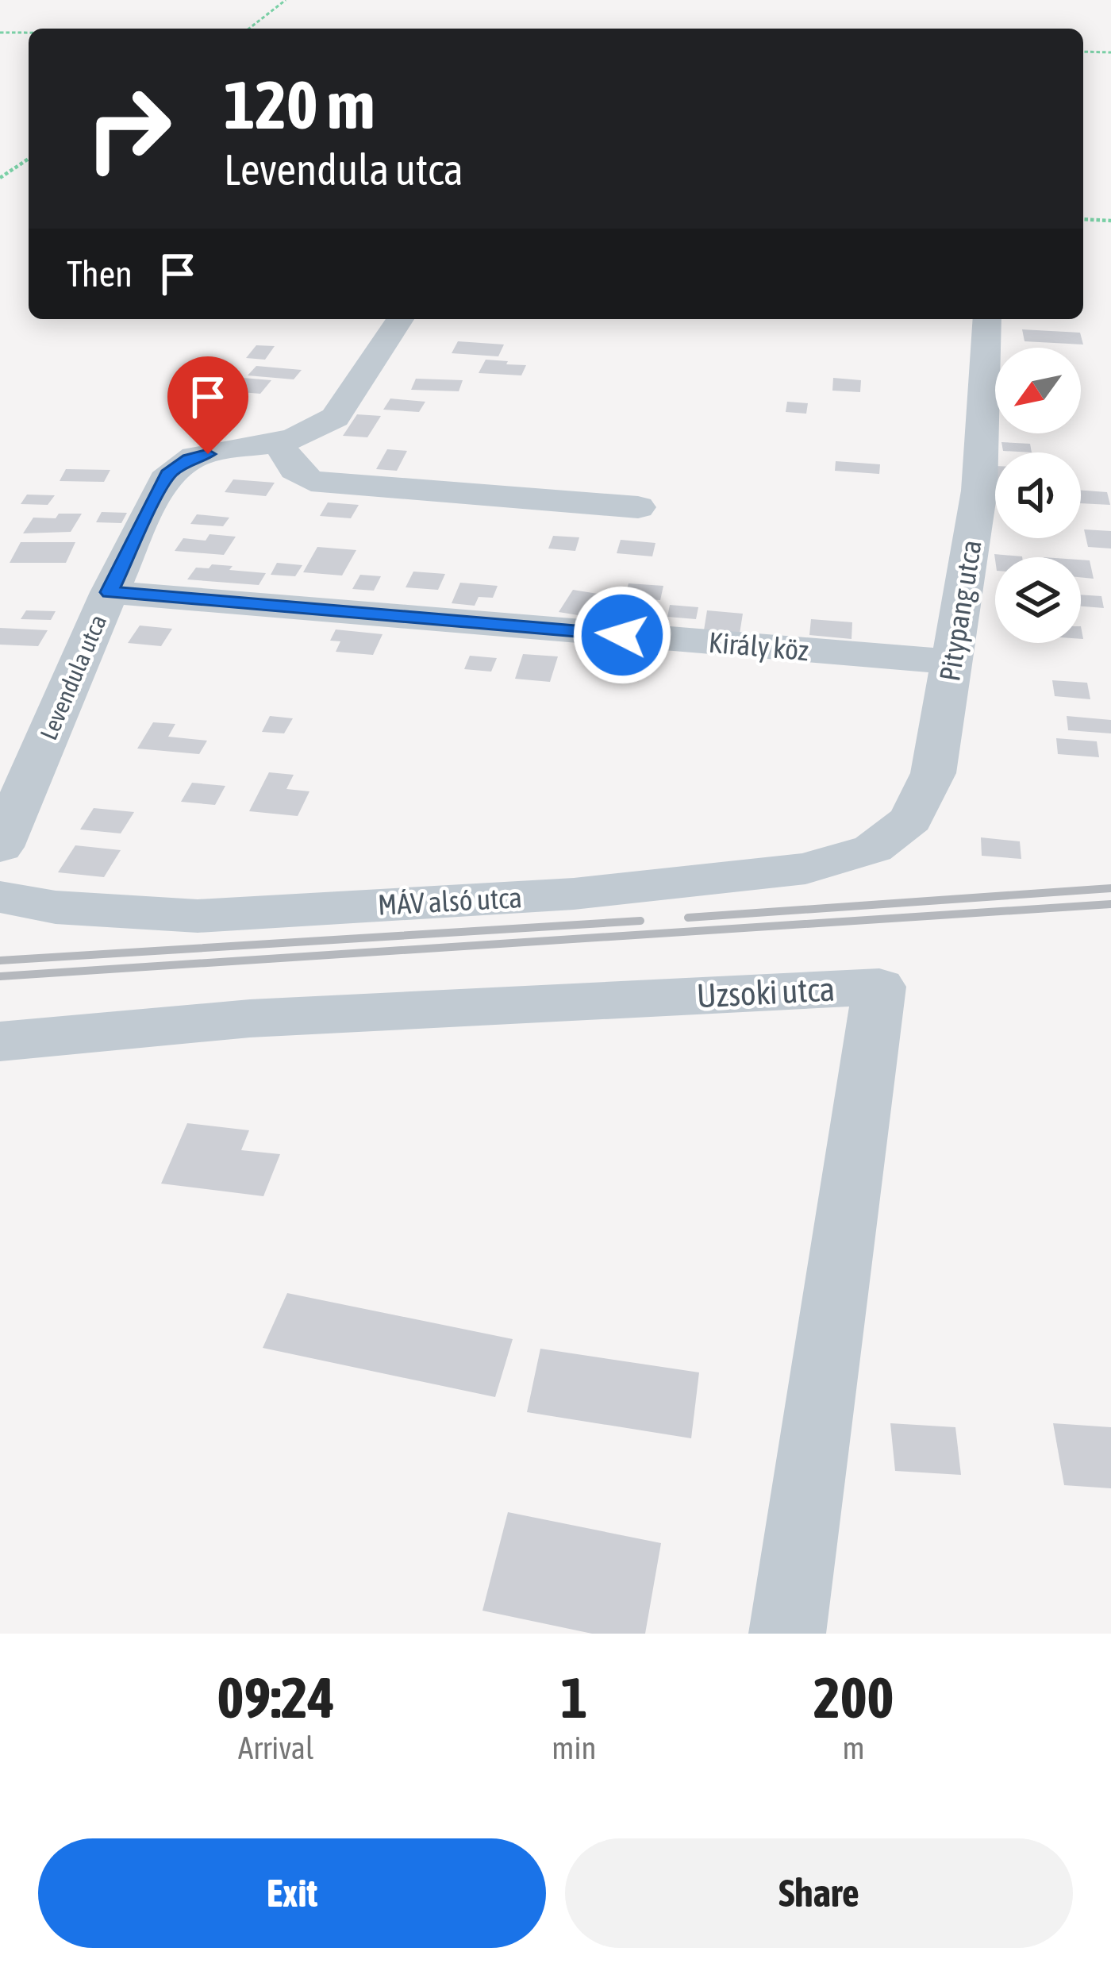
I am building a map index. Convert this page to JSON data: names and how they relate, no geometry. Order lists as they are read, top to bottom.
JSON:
{
  "streets": {
    "street": [
      "Pitypang utca",
      "Király köz",
      "Levendula utca",
      "MÁV alsó utca",
      "Uzsoki utca"
    ]
  },
  "crossings": [
    ["Pitypang utca", "Király köz"],
    ["Pitypang utca", "MÁV alsó utca"],
    ["Király köz", "Levendula utca"]
  ],
  "north": "bottom left",
  "page": {
    "turn": ["120 m", "Levendula utca"],
    "then": "Then",
    "eta": [
      "09:24",
      "Arrival",
      "1",
      "min",
      "200",
      "m"
    ],
    "buttons": ["Exit", "Share"]
  }
}
